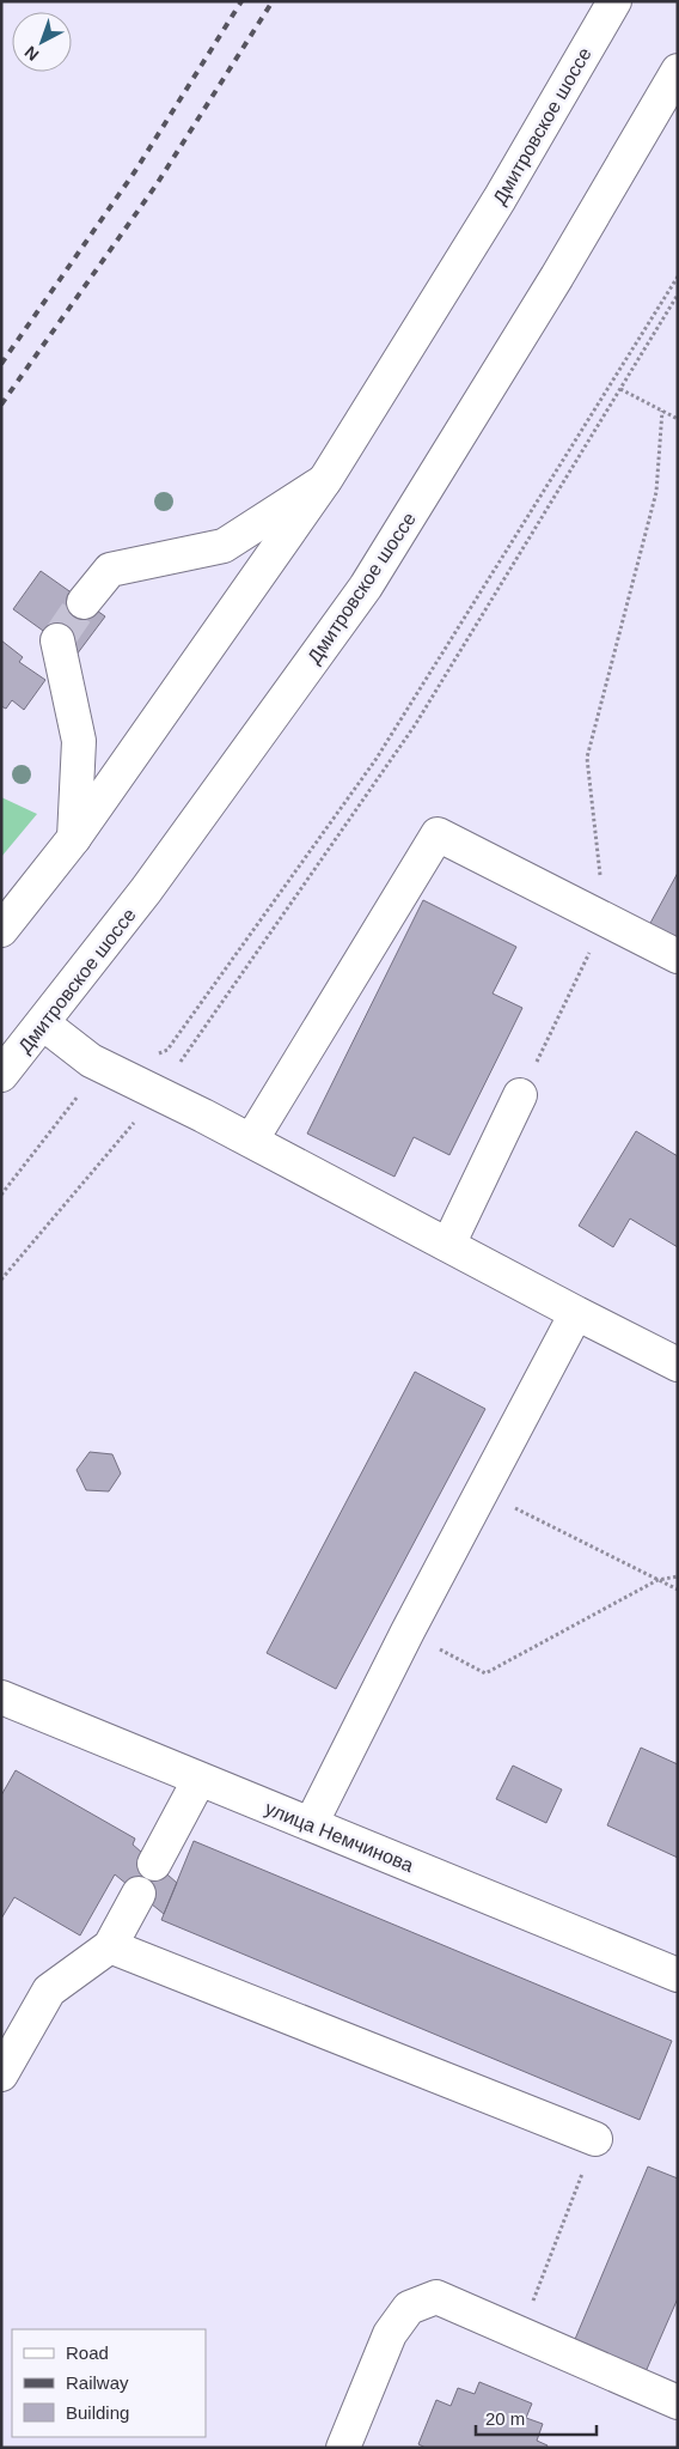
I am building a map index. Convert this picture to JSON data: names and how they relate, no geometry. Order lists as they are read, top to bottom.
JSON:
{
  "streets": {
    "main road": ["Дмитровское шоссе", "улица Немчинова"]
  },
  "legend": ["Road", "Railway", "Building"],
  "scale_bar": "20 m",
  "north": "bottom left"
}
